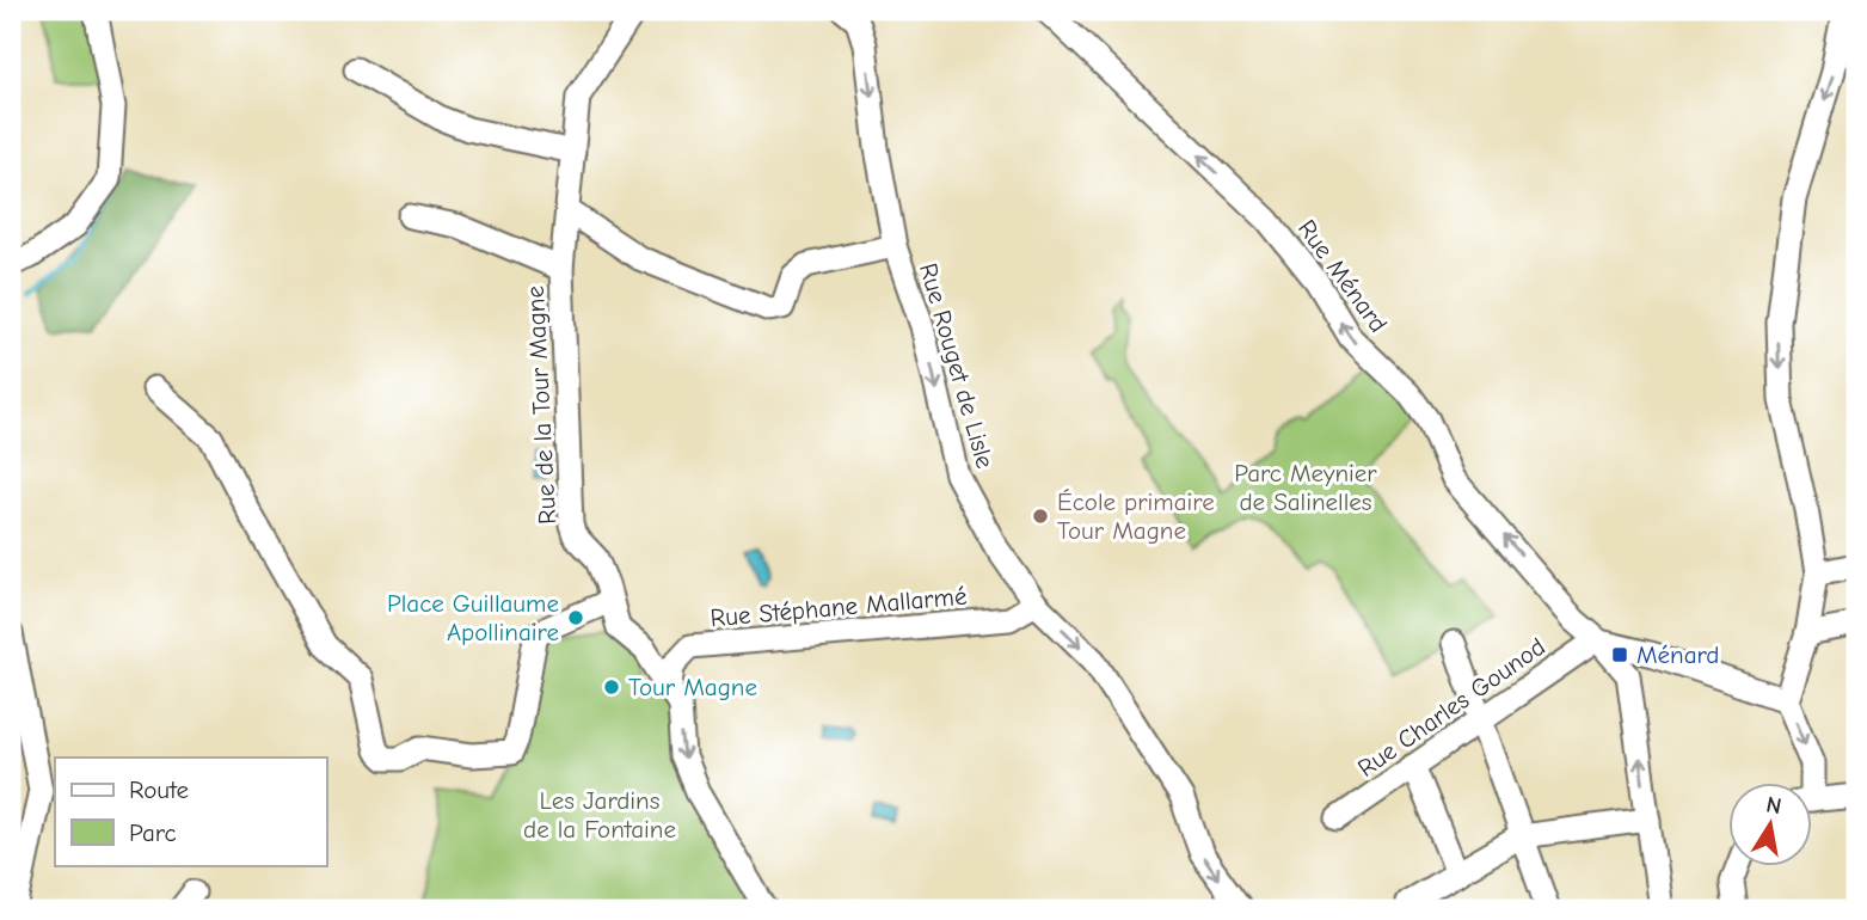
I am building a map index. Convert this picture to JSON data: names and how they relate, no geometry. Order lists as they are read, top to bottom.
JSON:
{
  "streets": {
    "street": [
      "Rue Ménard",
      "Rue Rouget de Lisle",
      "Rue de la Tour Magne",
      "Rue Stéphane Mallarmé",
      "Rue Charles Gounod"
    ]
  },
  "crossings": [
    ["Rue Ménard", "Rue Charles Gounod"],
    ["Rue Rouget de Lisle", "Rue Stéphane Mallarmé"],
    ["Rue de la Tour Magne", "Rue Stéphane Mallarmé"]
  ],
  "one_way": ["Rue Ménard", "Rue Rouget de Lisle"],
  "parks": ["Parc Meynier de Salinelles", "Les Jardins de la Fontaine"],
  "places": {
    "other": ["École primaire Tour Magne", "Place Guillaume Apollinaire", "Tour Magne"],
    "transit": ["Ménard"]
  },
  "legend": ["Route", "Parc"],
  "north": "top"
}
